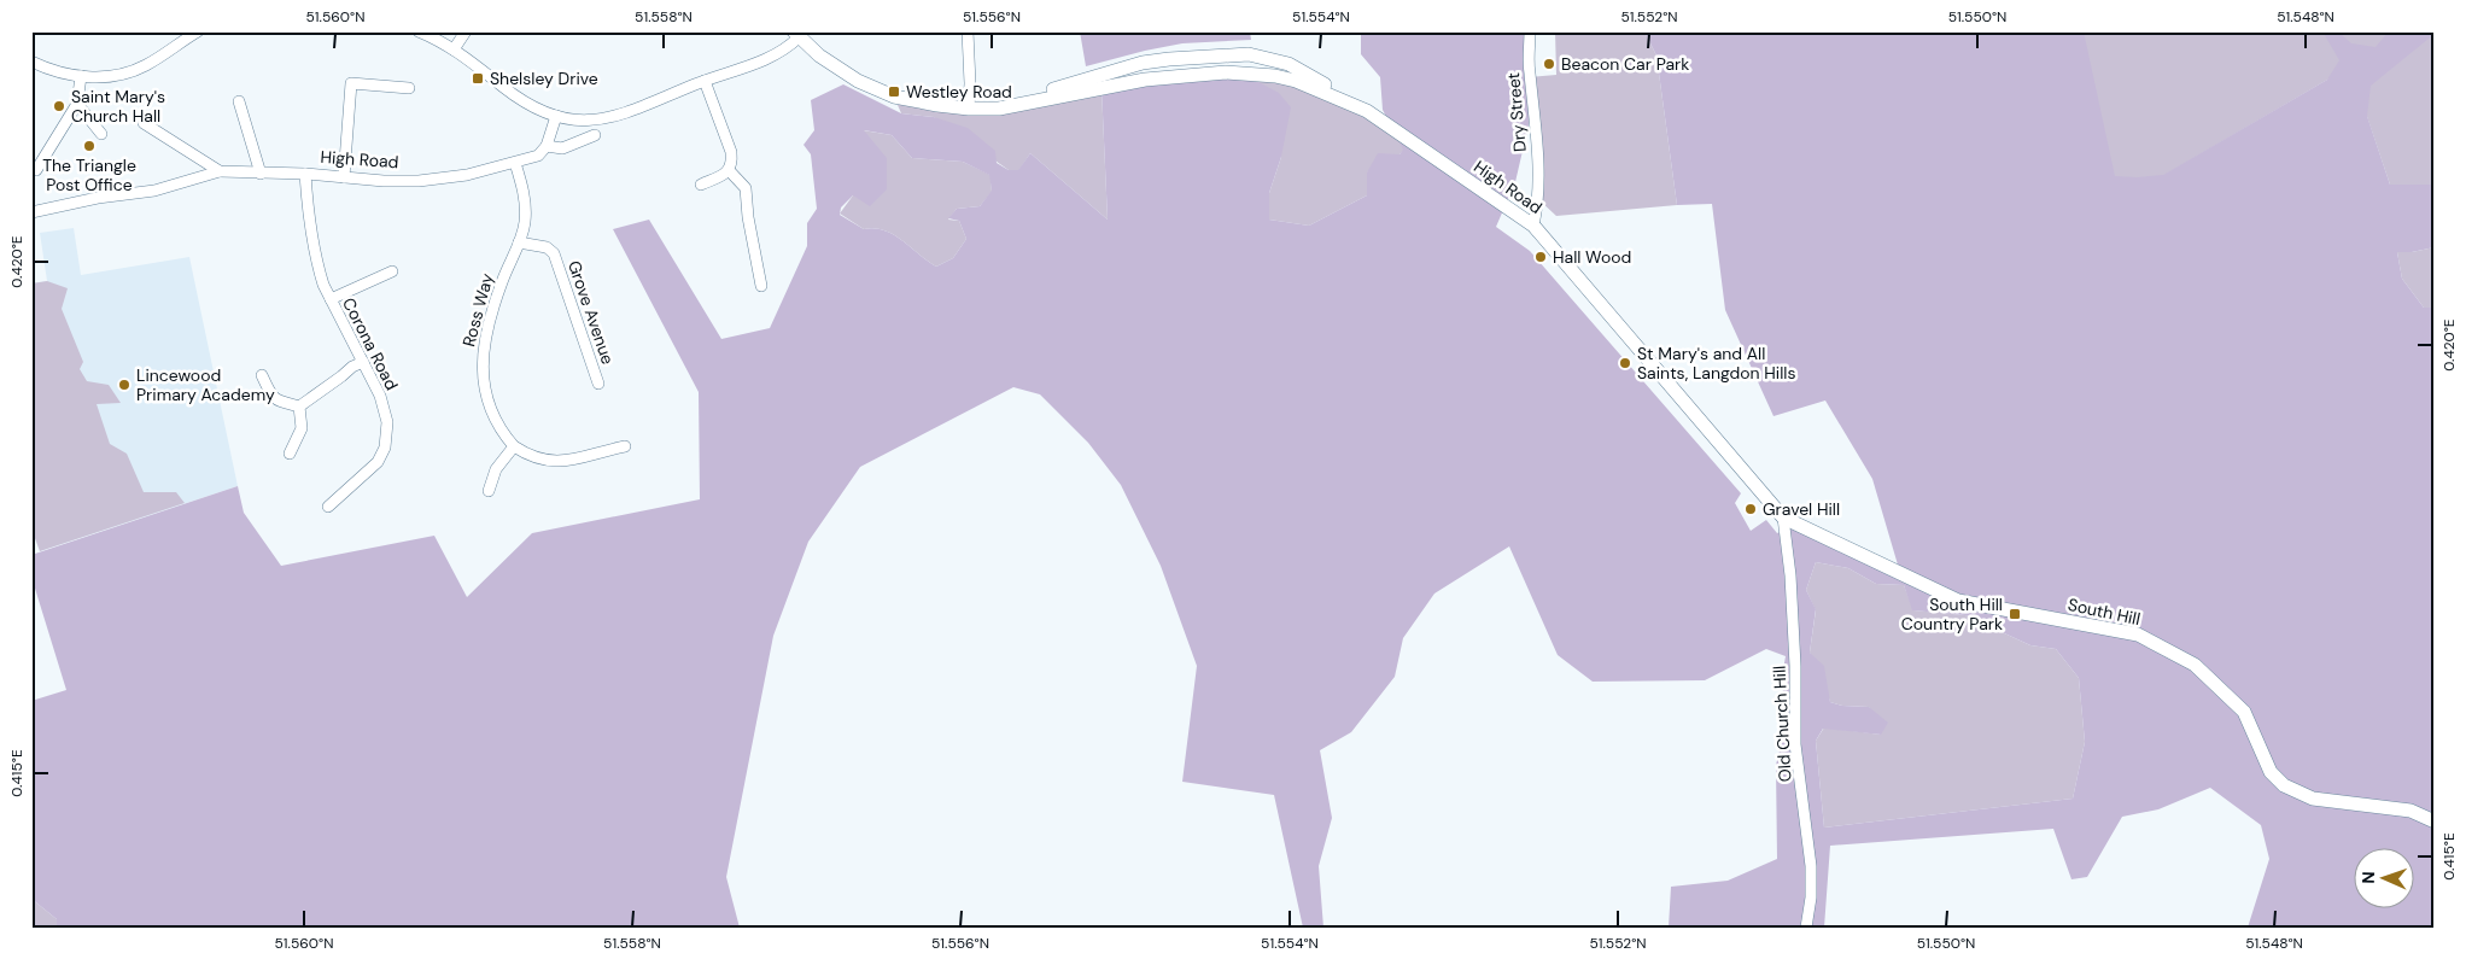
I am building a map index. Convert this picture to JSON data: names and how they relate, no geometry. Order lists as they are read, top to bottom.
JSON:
{
  "streets": {
    "main road": ["High Road", "South Hill"],
    "street": [
      "Dry Street",
      "Ross Way",
      "Grove Avenue",
      "Corona Road",
      "Old Church Hill"
    ]
  },
  "crossings": [
    ["Dry Street", "High Road"],
    ["High Road", "Ross Way"],
    ["High Road", "Corona Road"],
    ["High Road", "South Hill"],
    ["High Road", "Old Church Hill"],
    ["Ross Way", "Grove Avenue"],
    ["South Hill", "Old Church Hill"]
  ],
  "places": {
    "other": [
      "Beacon Car Park",
      "Saint Mary's Church Hall",
      "The Triangle Post Office",
      "Hall Wood",
      "St Mary's and All Saints, Langdon Hills",
      "Lincewood Primary Academy",
      "Gravel Hill"
    ],
    "transit": ["Shelsley Drive", "Westley Road", "South Hill Country Park"]
  },
  "north": "left",
  "coordinates": [
    "51.560°N",
    "51.558°N",
    "51.556°N",
    "51.554°N",
    "51.552°N",
    "51.550°N",
    "51.548°N",
    "0.420°E",
    "0.415°E"
  ]
}
